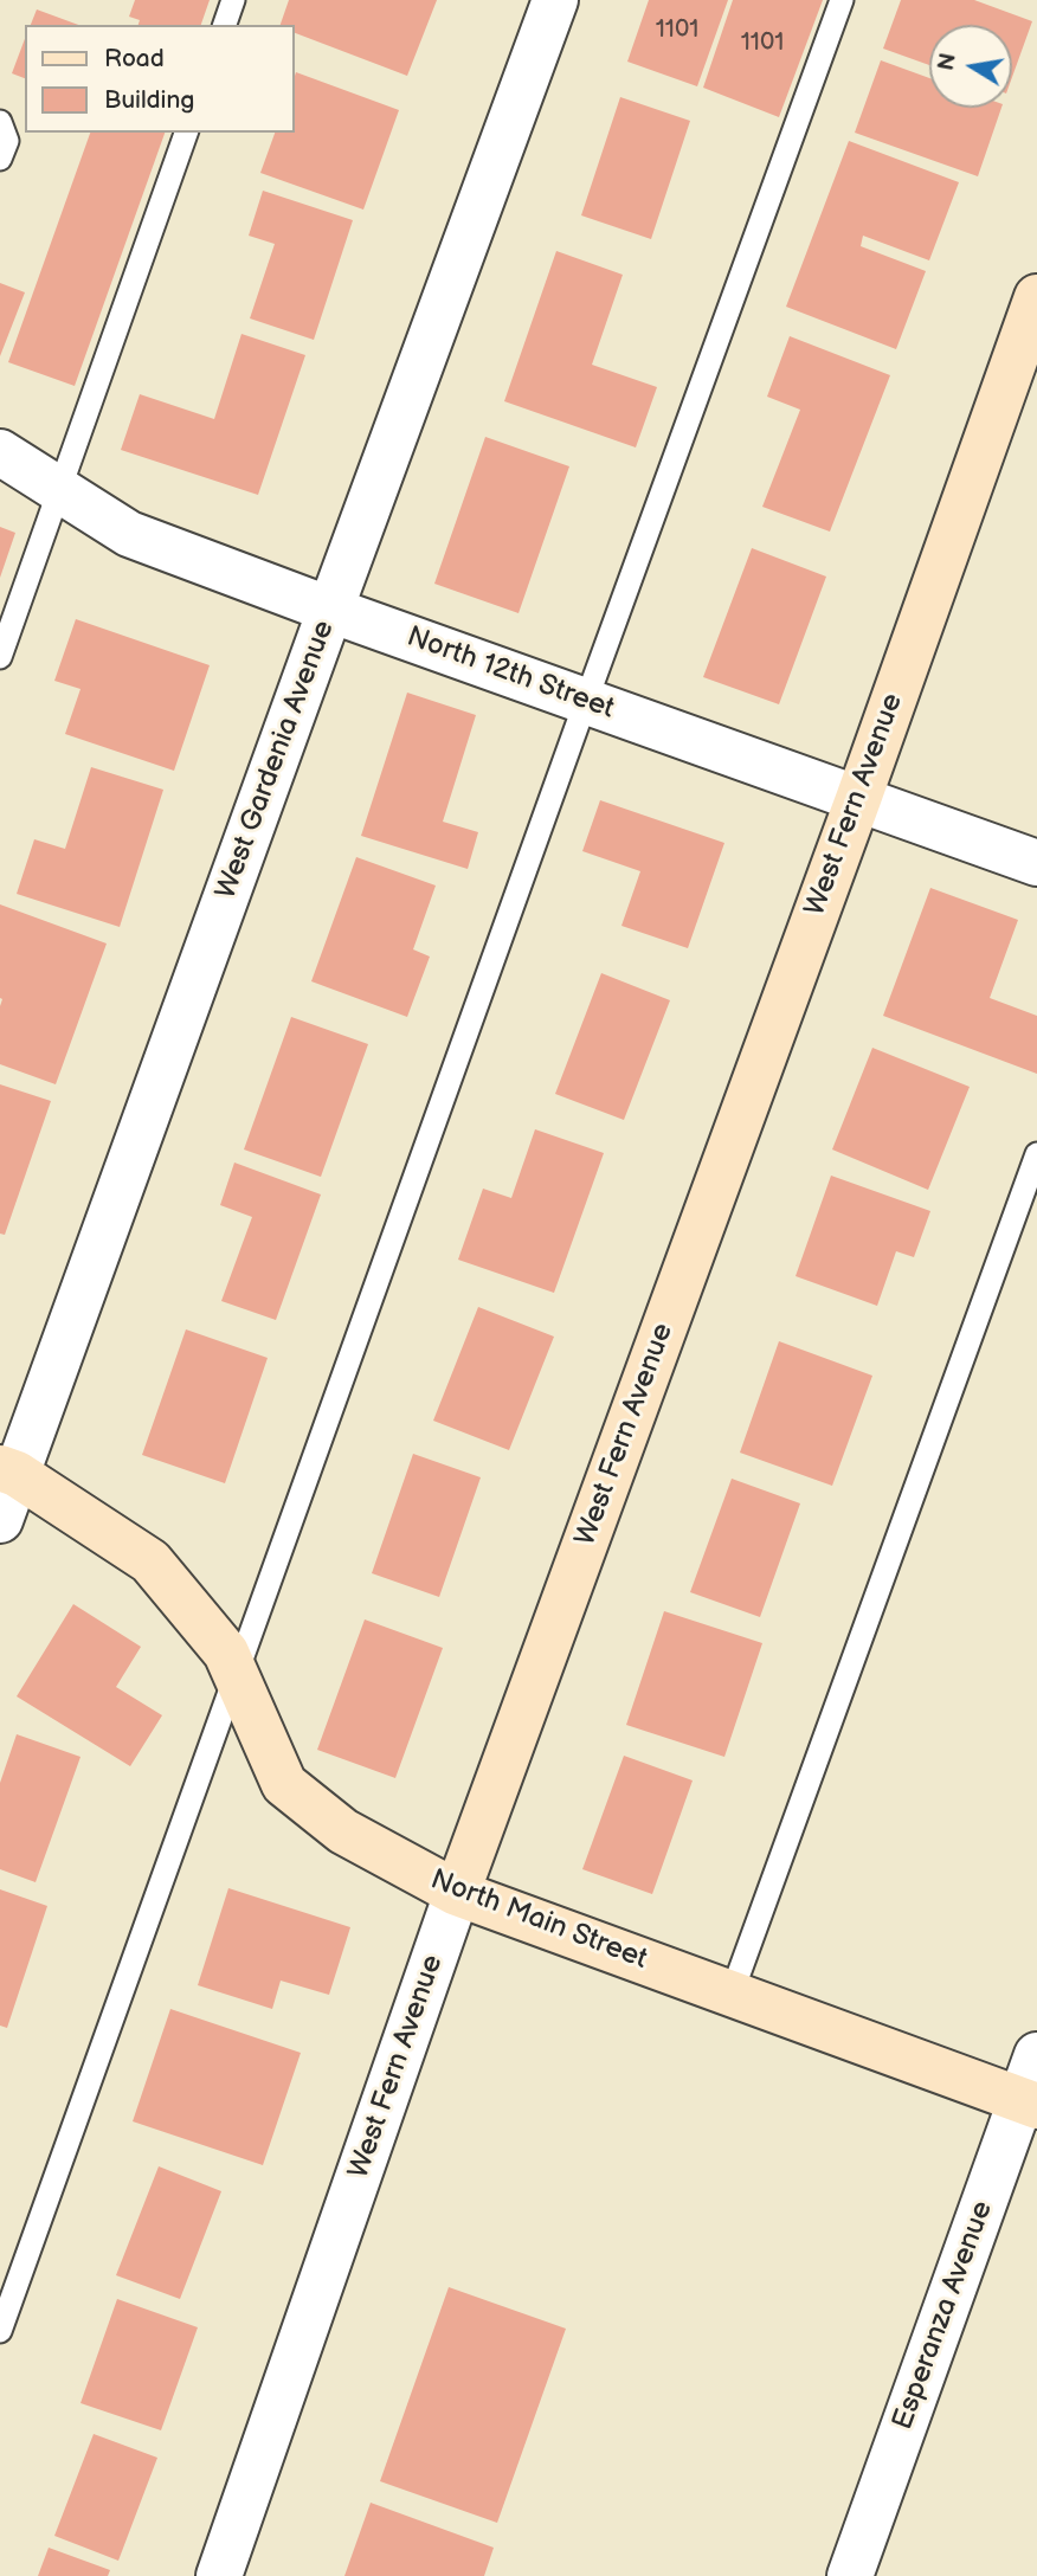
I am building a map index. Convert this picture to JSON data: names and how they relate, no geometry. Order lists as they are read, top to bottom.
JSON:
{
  "streets": {
    "street": [
      "North 12th Street",
      "West Gardenia Avenue",
      "West Fern Avenue",
      "North Main Street",
      "Esperanza Avenue"
    ]
  },
  "crossings": [
    ["North 12th Street", "West Gardenia Avenue"],
    ["North 12th Street", "West Fern Avenue"],
    ["West Gardenia Avenue", "North Main Street"],
    ["West Fern Avenue", "North Main Street"],
    ["North Main Street", "Esperanza Avenue"]
  ],
  "house_numbers": ["1101", "1101"],
  "legend": ["Road", "Building"],
  "north": "left"
}
